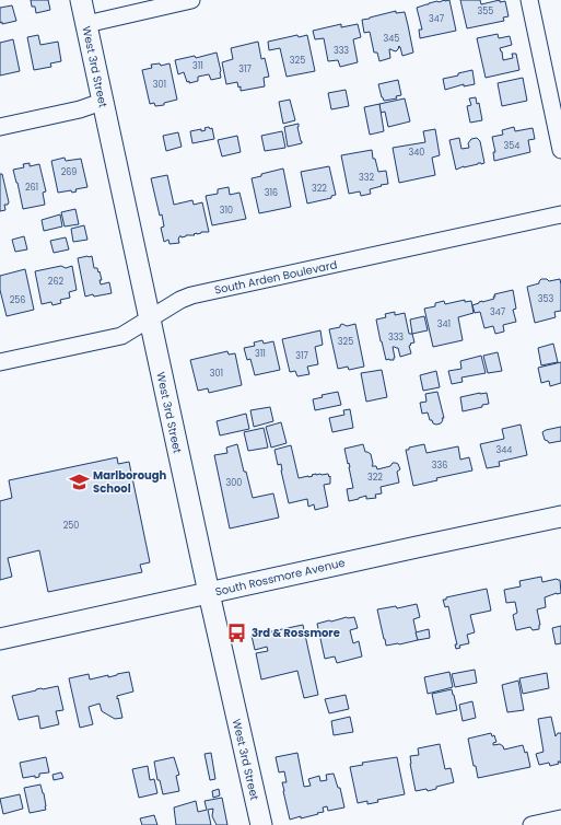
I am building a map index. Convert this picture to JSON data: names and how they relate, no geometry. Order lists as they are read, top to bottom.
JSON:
{
  "streets": {
    "main road": ["West 3rd Street", "South Rossmore Avenue"],
    "street": ["South Arden Boulevard"]
  },
  "crossings": [
    ["West 3rd Street", "South Arden Boulevard"],
    ["West 3rd Street", "South Rossmore Avenue"]
  ],
  "places": {
    "school or university": ["Marlborough School"],
    "bus stop": ["3rd & Rossmore"]
  },
  "house_numbers": [
    "355",
    "347",
    "345",
    "333",
    "325",
    "311",
    "317",
    "301",
    "354",
    "340",
    "269",
    "332",
    "261",
    "322",
    "316",
    "310",
    "262",
    "353",
    "256",
    "347",
    "341",
    "333",
    "325",
    "311",
    "317",
    "301",
    "344",
    "336",
    "322",
    "300",
    "250"
  ]
}
